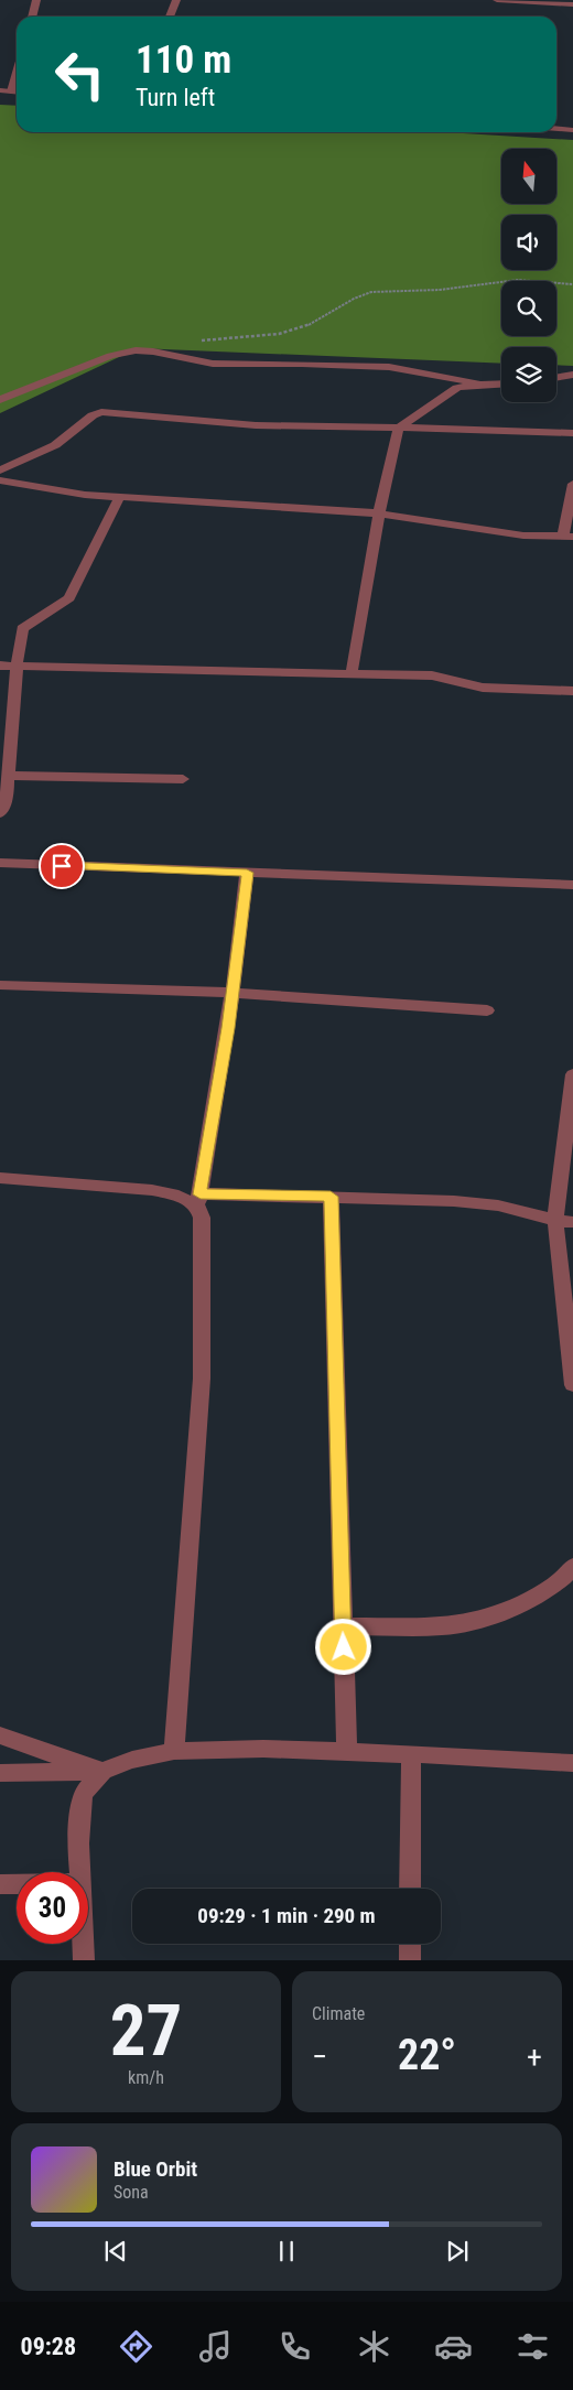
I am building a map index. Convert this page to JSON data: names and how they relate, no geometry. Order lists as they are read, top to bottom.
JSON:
{
  "north": "top",
  "page": {
    "turn": ["110 m", "Turn left"],
    "limit": "30",
    "trip": "09:29 · 1 min · 290 m",
    "tile": [
      ["27", "km/h"],
      "Climate"
    ],
    "heat": ["−", "22°", "+"],
    "song": ["Blue Orbit", "Sona"],
    "tabs": "09:28"
  }
}
